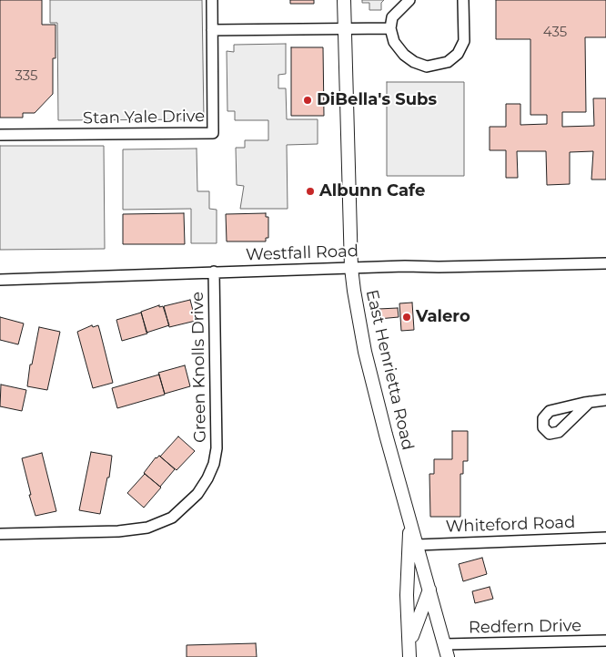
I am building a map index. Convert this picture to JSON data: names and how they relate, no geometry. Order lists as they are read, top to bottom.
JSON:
{
  "streets": {
    "main road": ["East Henrietta Road"],
    "street": [
      "Stan Yale Drive",
      "Westfall Road",
      "Green Knolls Drive",
      "Whiteford Road",
      "Redfern Drive"
    ]
  },
  "crossings": [
    ["Westfall Road", "Green Knolls Drive"],
    ["Westfall Road", "East Henrietta Road"],
    ["East Henrietta Road", "Whiteford Road"],
    ["East Henrietta Road", "Redfern Drive"]
  ],
  "places": ["DiBella's Subs", "Albunn Cafe", "Valero"],
  "house_numbers": ["435", "335"]
}
